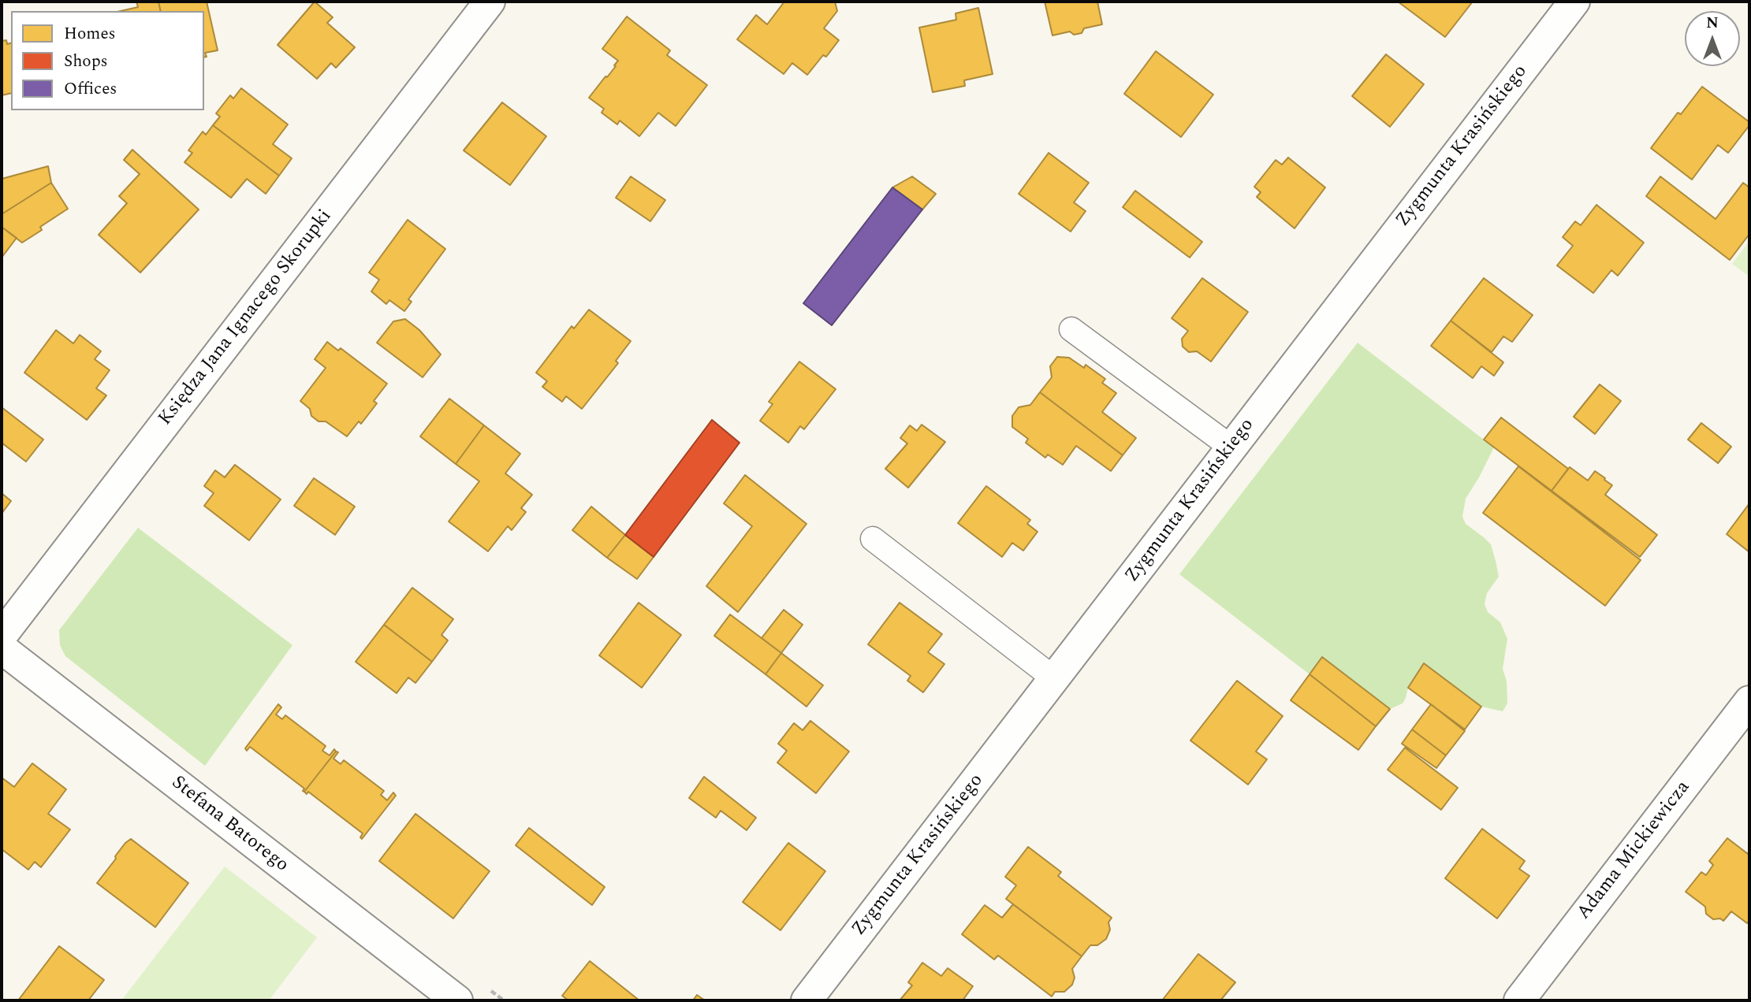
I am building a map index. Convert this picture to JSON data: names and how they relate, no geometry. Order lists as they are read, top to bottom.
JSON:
{
  "streets": {
    "street": [
      "Zygmunta Krasińskiego",
      "Księdza Jana Ignacego Skorupki",
      "Stefana Batorego",
      "Adama Mickiewicza"
    ]
  },
  "legend": ["Homes", "Shops", "Offices"],
  "north": "top"
}
